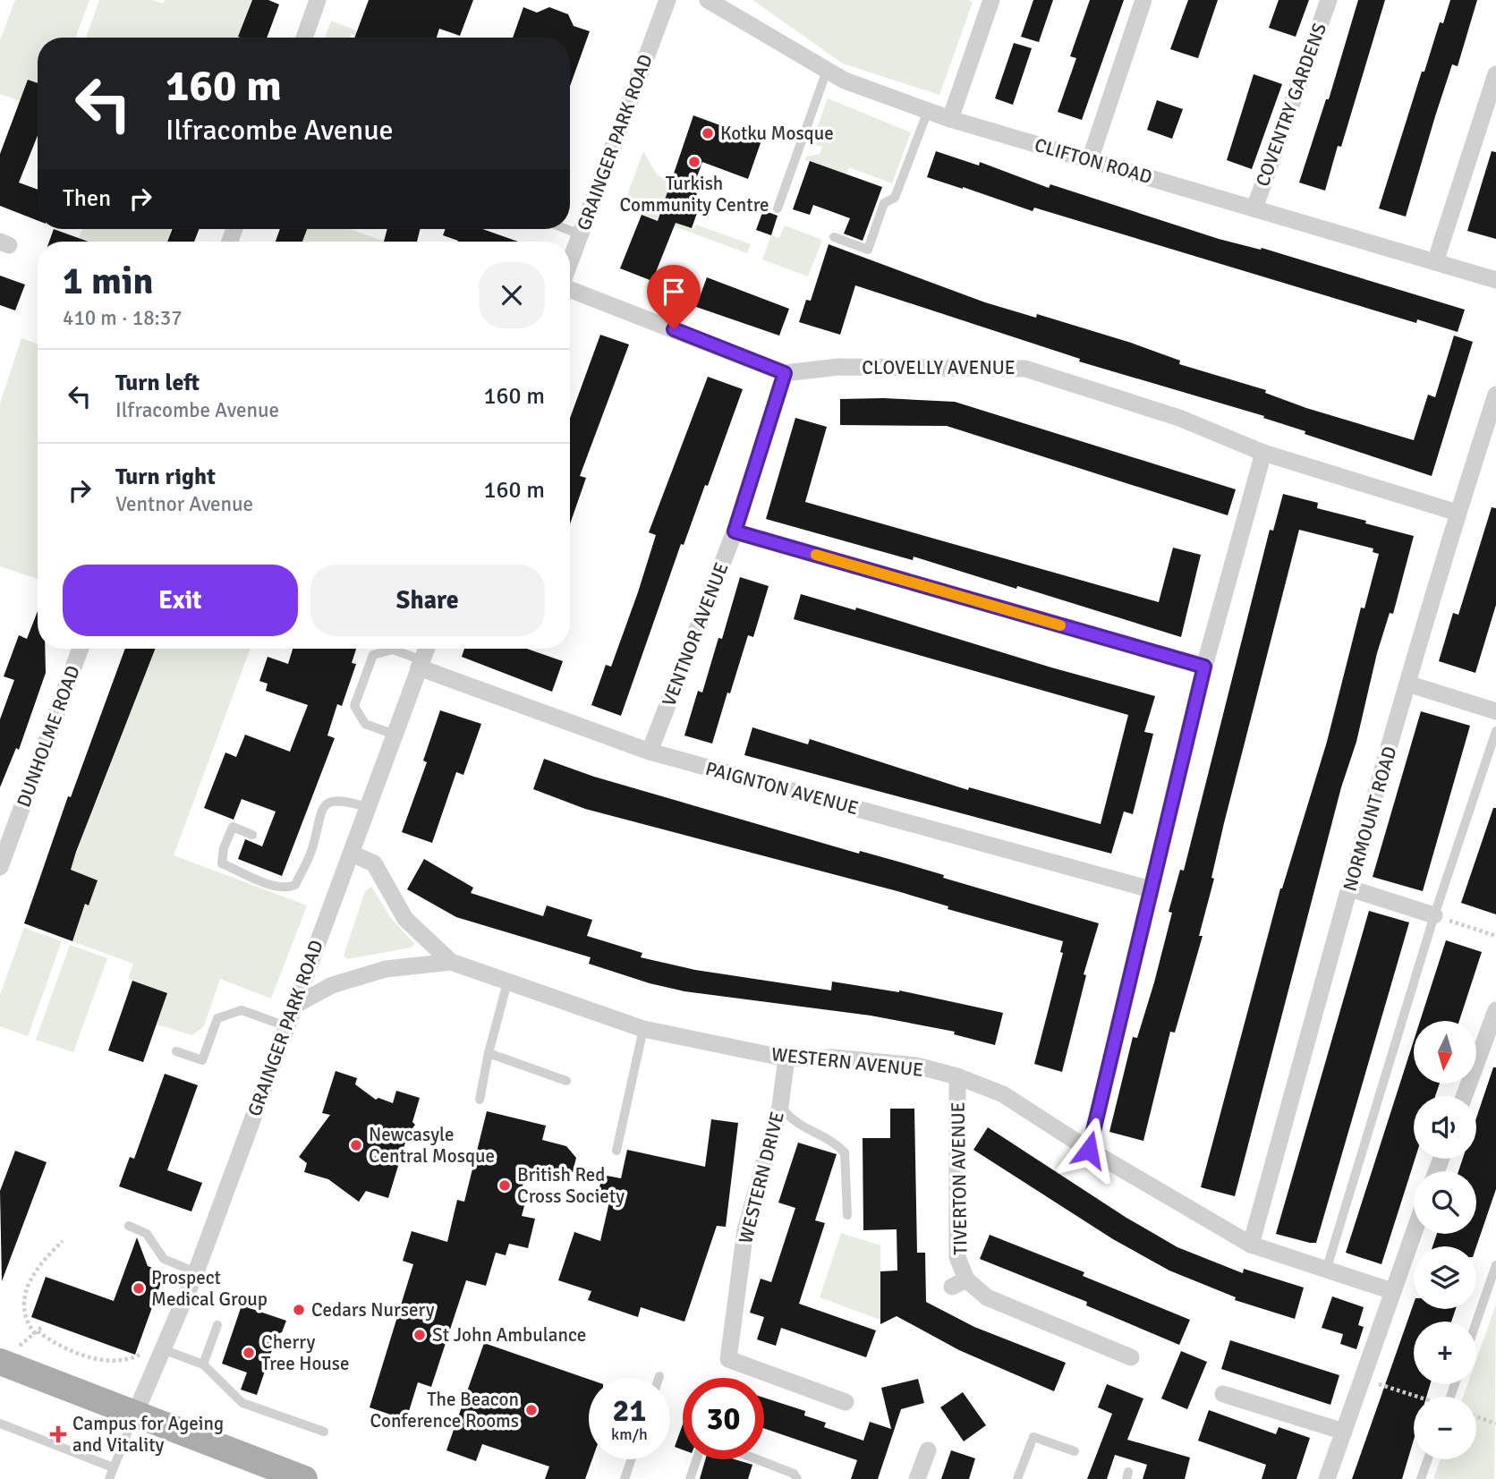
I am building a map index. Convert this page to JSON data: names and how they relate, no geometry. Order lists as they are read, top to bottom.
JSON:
{
  "streets": {
    "street": [
      "COVENTRY GARDENS",
      "GRAINGER PARK ROAD",
      "CLIFTON ROAD",
      "CLOVELLY AVENUE",
      "VENTNOR AVENUE",
      "DUNHOLME ROAD",
      "PAIGNTON AVENUE",
      "NORMOUNT ROAD",
      "WESTERN AVENUE",
      "WESTERN DRIVE",
      "TIVERTON AVENUE"
    ]
  },
  "crossings": [
    ["COVENTRY GARDENS", "CLIFTON ROAD"],
    ["GRAINGER PARK ROAD", "PAIGNTON AVENUE"],
    ["GRAINGER PARK ROAD", "WESTERN AVENUE"],
    ["CLOVELLY AVENUE", "VENTNOR AVENUE"],
    ["CLOVELLY AVENUE", "NORMOUNT ROAD"],
    ["VENTNOR AVENUE", "PAIGNTON AVENUE"],
    ["NORMOUNT ROAD", "WESTERN AVENUE"],
    ["WESTERN AVENUE", "WESTERN DRIVE"],
    ["WESTERN AVENUE", "TIVERTON AVENUE"]
  ],
  "places": {
    "other": [
      "Kotku Mosque",
      "Turkish Community Centre",
      "Newcasyle Central Mosque",
      "British Red Cross Society",
      "Prospect Medical Group",
      "Cedars Nursery",
      "St John Ambulance",
      "Cherry Tree House",
      "The Beacon Conference Rooms"
    ],
    "health": ["Campus for Ageing and Vitality"]
  },
  "north": "bottom",
  "page": {
    "turn": ["160 m", "Ilfracombe Avenue"],
    "then": "Then",
    "heading": ["1 min", "410 m · 18:37"],
    "list": [
      {
        "name": "Turn left",
        "note": "Ilfracombe Avenue",
        "value": "160 m"
      },
      {
        "name": "Turn right",
        "note": "Ventnor Avenue",
        "value": "160 m"
      }
    ],
    "buttons": ["Exit", "Share"],
    "map_buttons": ["+", "−"],
    "speed": "21 km/h",
    "limit": "30"
  }
}
